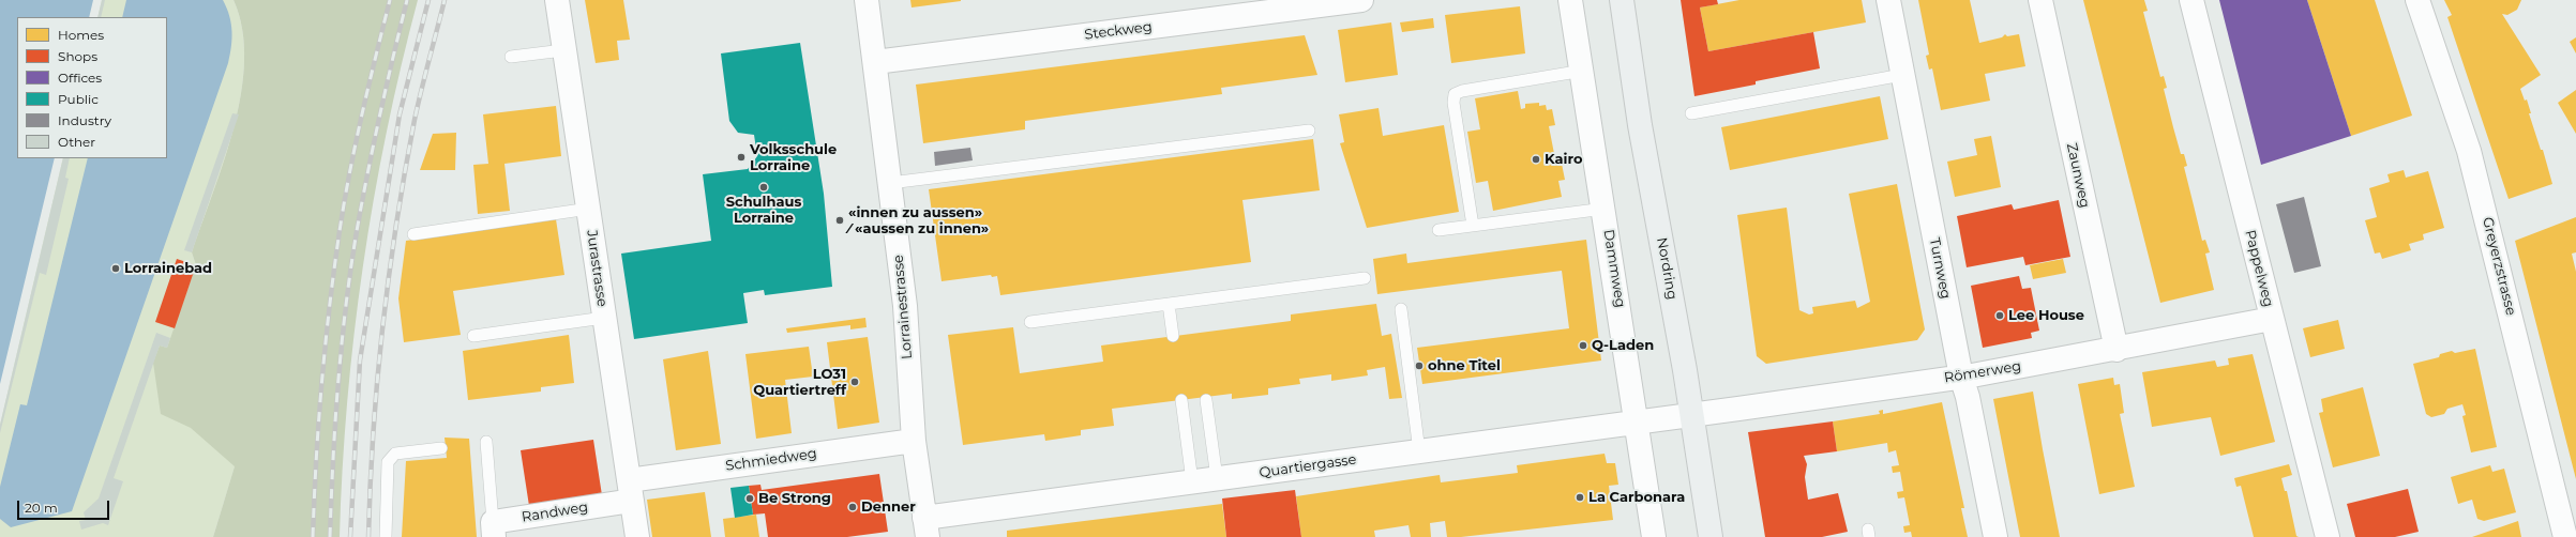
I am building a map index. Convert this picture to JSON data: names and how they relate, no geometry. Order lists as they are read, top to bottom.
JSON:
{
  "streets": {
    "main road": ["Nordring"],
    "street": [
      "Steckweg",
      "Zaunweg",
      "Greyerzstrasse",
      "Jurastrasse",
      "Dammweg",
      "Turnweg",
      "Pappelweg",
      "Lorrainestrasse",
      "Römerweg",
      "Schmiedweg",
      "Quartiergasse",
      "Randweg"
    ]
  },
  "crossings": [
    ["Steckweg", "Lorrainestrasse"],
    ["Zaunweg", "Römerweg"],
    ["Jurastrasse", "Schmiedweg"],
    ["Jurastrasse", "Randweg"],
    ["Dammweg", "Quartiergasse"],
    ["Nordring", "Römerweg"],
    ["Nordring", "Quartiergasse"],
    ["Turnweg", "Römerweg"],
    ["Pappelweg", "Römerweg"],
    ["Lorrainestrasse", "Schmiedweg"],
    ["Lorrainestrasse", "Quartiergasse"],
    ["Römerweg", "Quartiergasse"],
    ["Schmiedweg", "Randweg"]
  ],
  "places": [
    "Volksschule Lorraine",
    "Kairo",
    "Schulhaus Lorraine",
    "«innen zu aussen» ⁄ «aussen zu innen»",
    "Lorrainebad",
    "Lee House",
    "Q-Laden",
    "ohne Titel",
    "LO31 Quartiertreff",
    "La Carbonara",
    "Be Strong",
    "Denner"
  ],
  "legend": [
    "Homes",
    "Shops",
    "Offices",
    "Public",
    "Industry",
    "Other"
  ],
  "scale_bar": "20 m"
}
